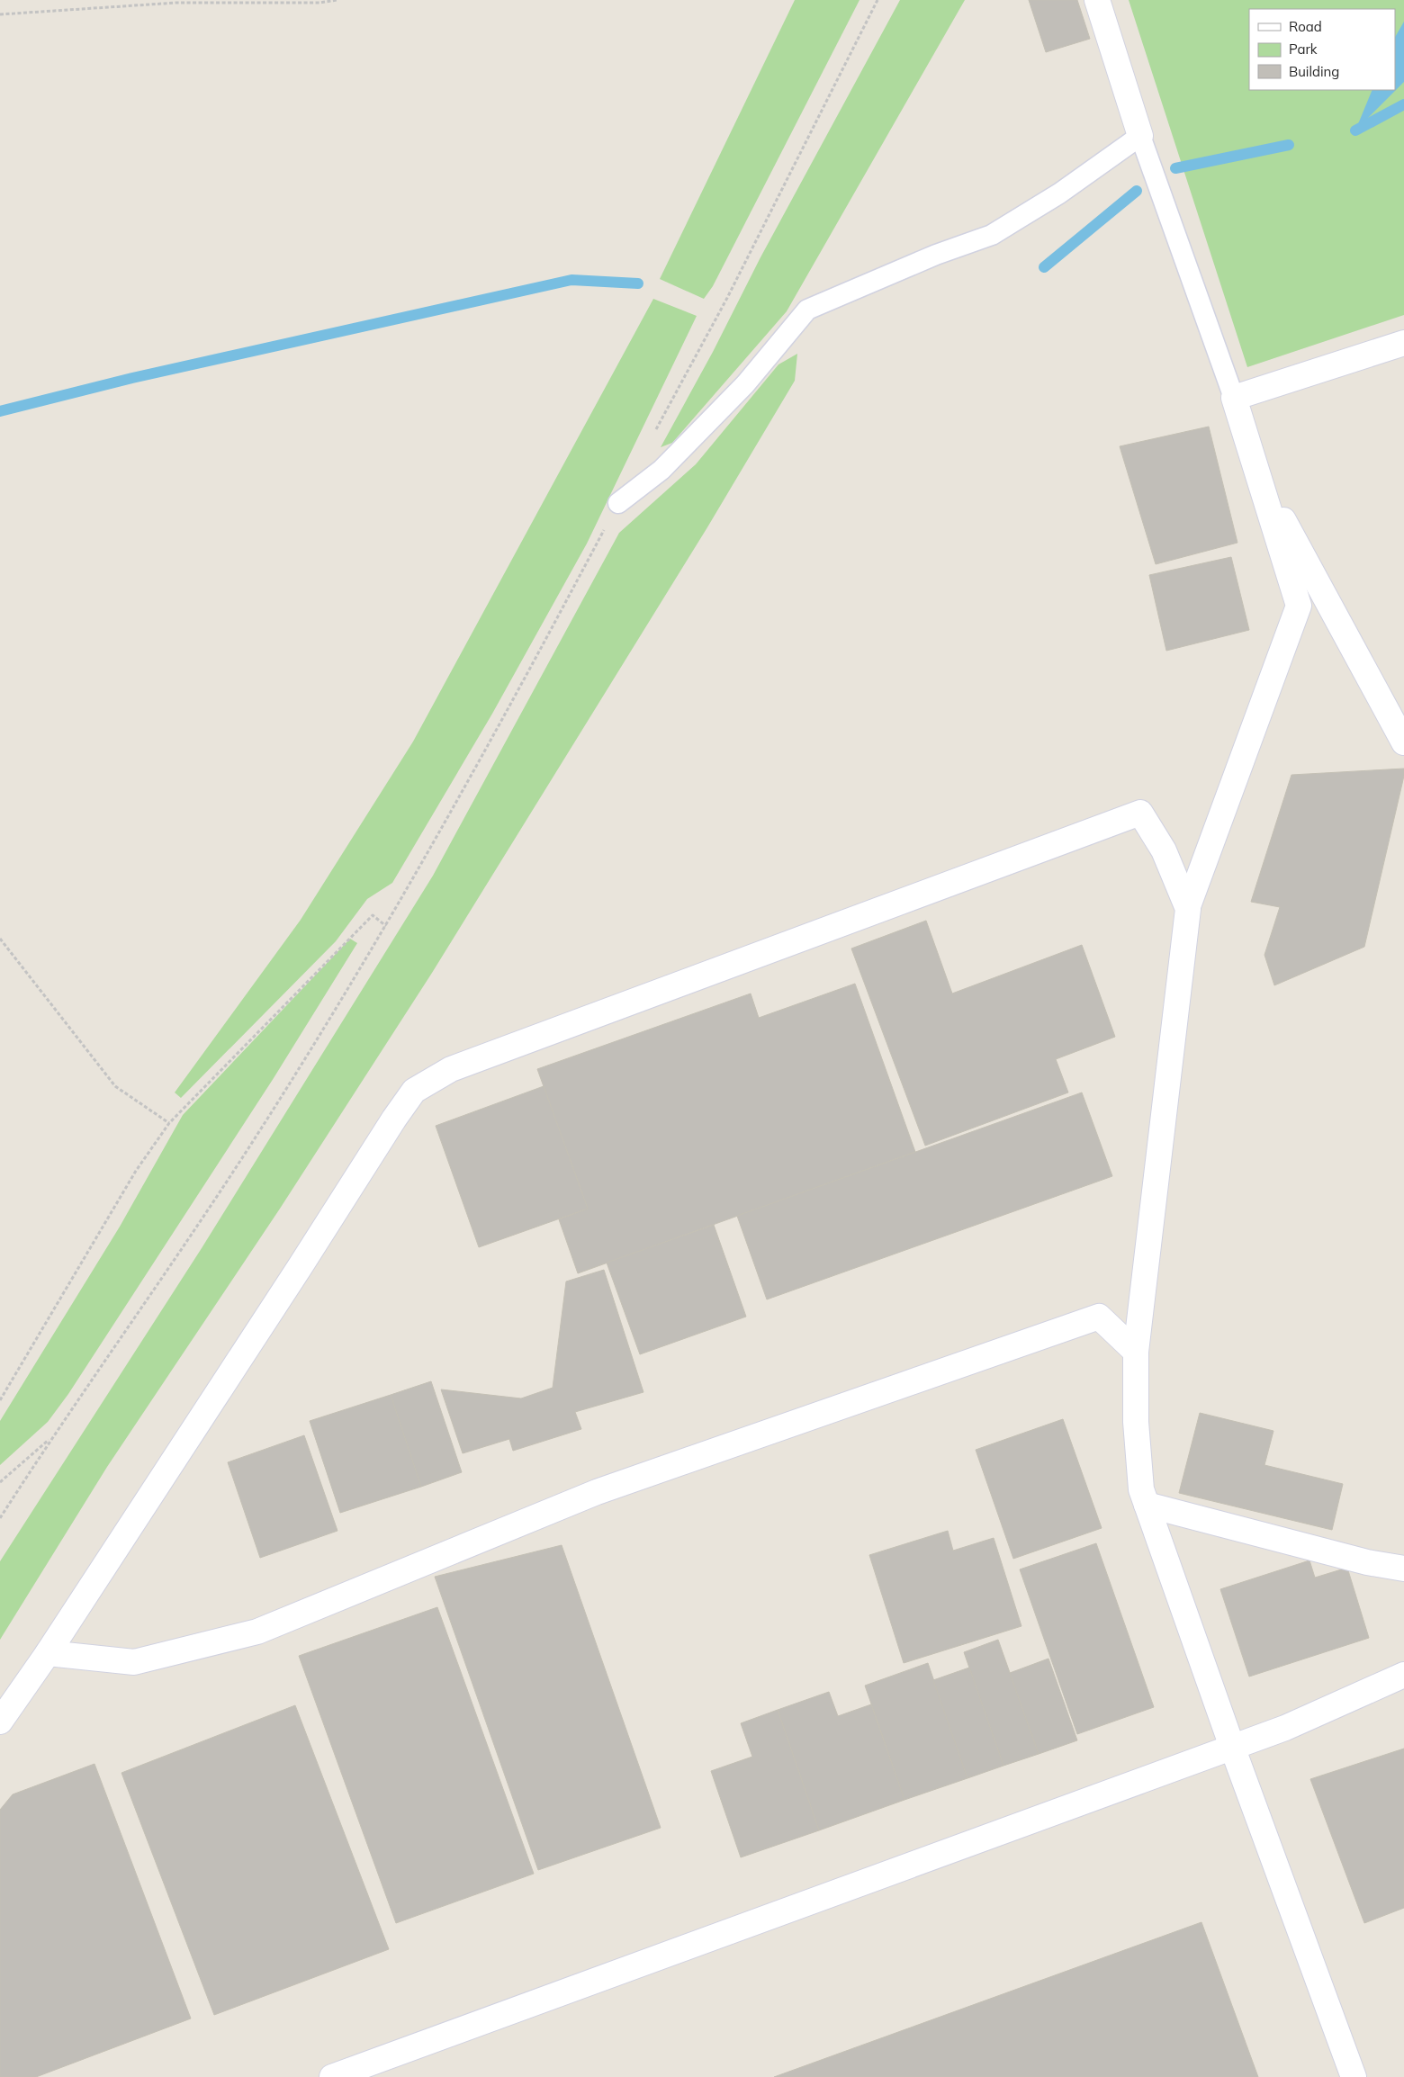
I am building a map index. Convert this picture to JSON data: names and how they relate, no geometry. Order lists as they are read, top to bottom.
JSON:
{
  "legend": ["Road", "Park", "Building"]
}
